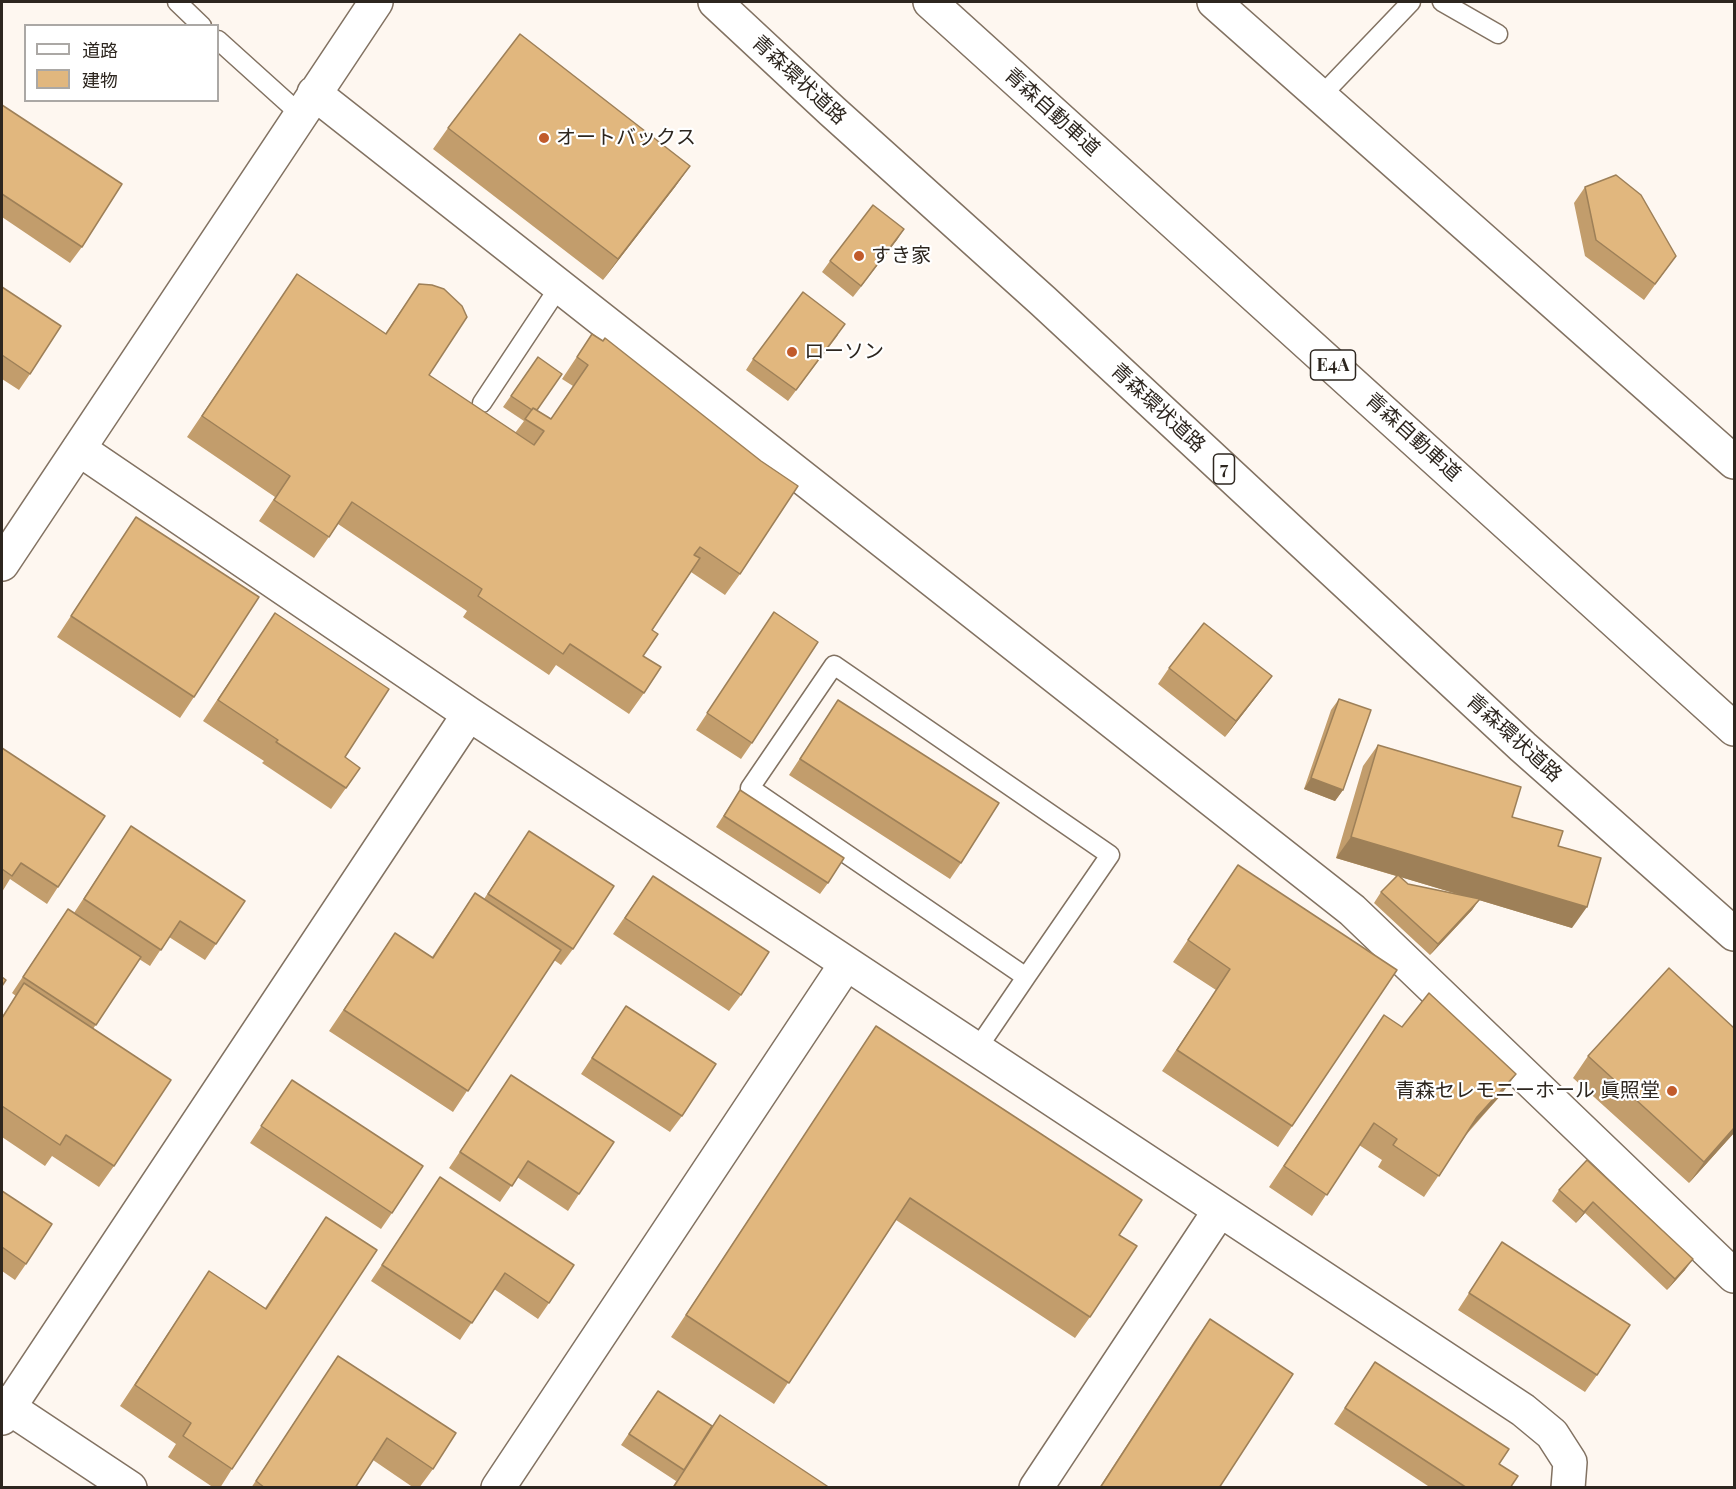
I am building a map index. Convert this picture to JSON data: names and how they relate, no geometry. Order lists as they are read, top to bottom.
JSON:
{
  "streets": {
    "main road": [
      "青森環状道路",
      "青森自動車道",
      "E4A",
      "7"
    ]
  },
  "places": [
    "オートバックス",
    "すき家",
    "ローソン",
    "青森セレモニーホール 眞照堂"
  ],
  "legend": ["道路", "建物"]
}
